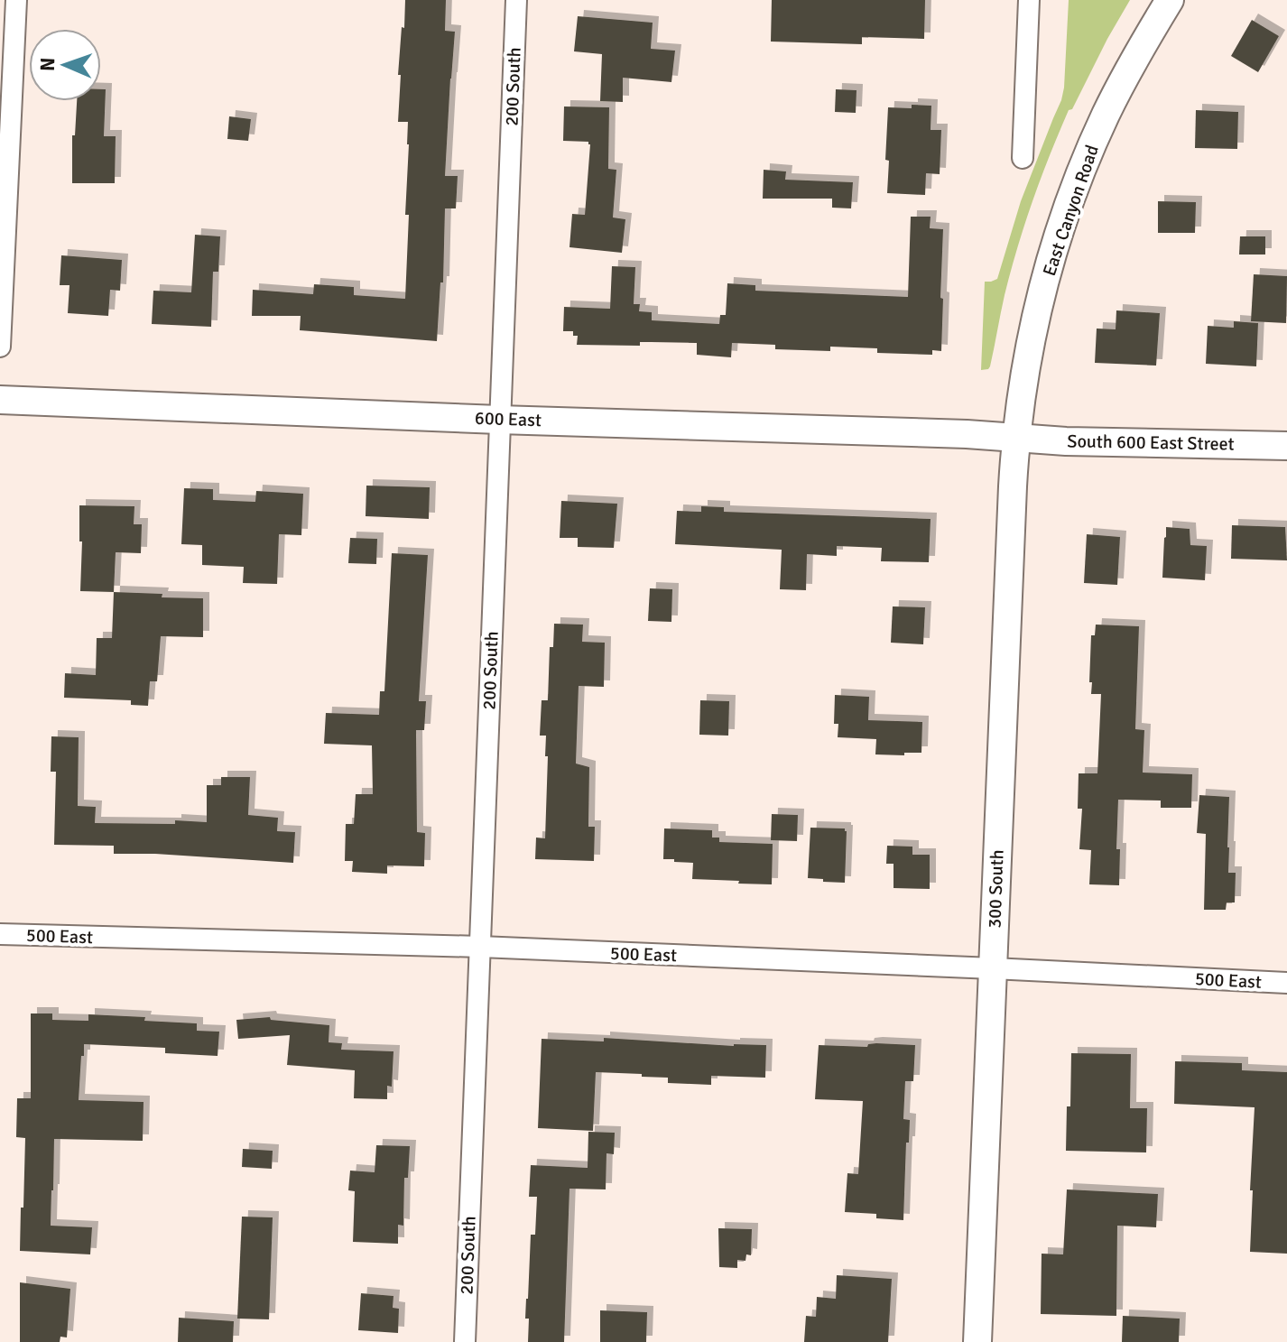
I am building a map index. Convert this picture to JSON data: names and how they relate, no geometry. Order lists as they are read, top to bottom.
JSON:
{
  "streets": {
    "main road": [
      "East Canyon Road",
      "600 East",
      "South 600 East Street",
      "300 South"
    ],
    "street": ["200 South", "500 East"]
  },
  "crossings": [
    ["200 South", "600 East"],
    ["200 South", "500 East"],
    ["East Canyon Road", "600 East"],
    ["East Canyon Road", "South 600 East Street"],
    ["East Canyon Road", "300 South"],
    ["600 East", "South 600 East Street"],
    ["600 East", "300 South"],
    ["South 600 East Street", "300 South"],
    ["300 South", "500 East"]
  ],
  "north": "left"
}
